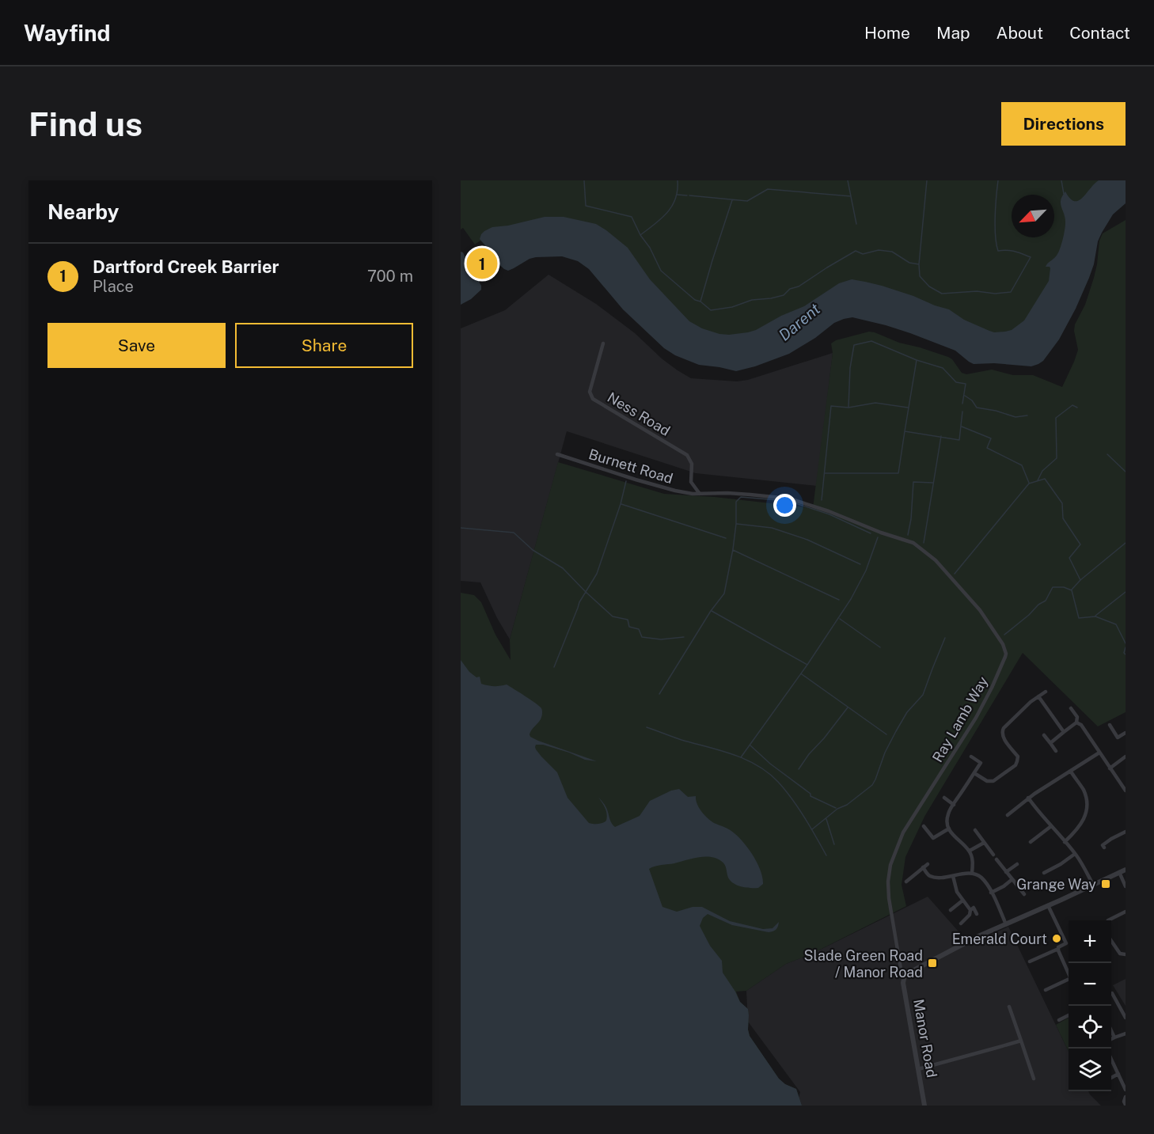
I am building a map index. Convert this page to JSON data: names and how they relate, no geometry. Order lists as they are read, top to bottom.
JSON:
{
  "streets": {
    "street": [
      "Ness Road",
      "Burnett Road",
      "Ray Lamb Way",
      "Manor Road"
    ]
  },
  "crossings": [
    ["Ness Road", "Burnett Road"],
    ["Burnett Road", "Ray Lamb Way"],
    ["Ray Lamb Way", "Manor Road"]
  ],
  "water": ["Darent"],
  "places": {
    "transit": ["Grange Way", "Slade Green Road / Manor Road"],
    "other": ["Emerald Court"]
  },
  "north": "bottom left",
  "page": {
    "header": "Wayfind",
    "nav": [
      "Home",
      "Map",
      "About",
      "Contact"
    ],
    "buttons": [
      "Directions",
      ["Save", "Share"]
    ],
    "title": "Find us",
    "heading": "Nearby",
    "list": [
      {
        "mark": "1",
        "name": "Dartford Creek Barrier",
        "note": "Place",
        "value": "700 m"
      }
    ],
    "pins": "1",
    "map_buttons": ["+", "−"]
  }
}
